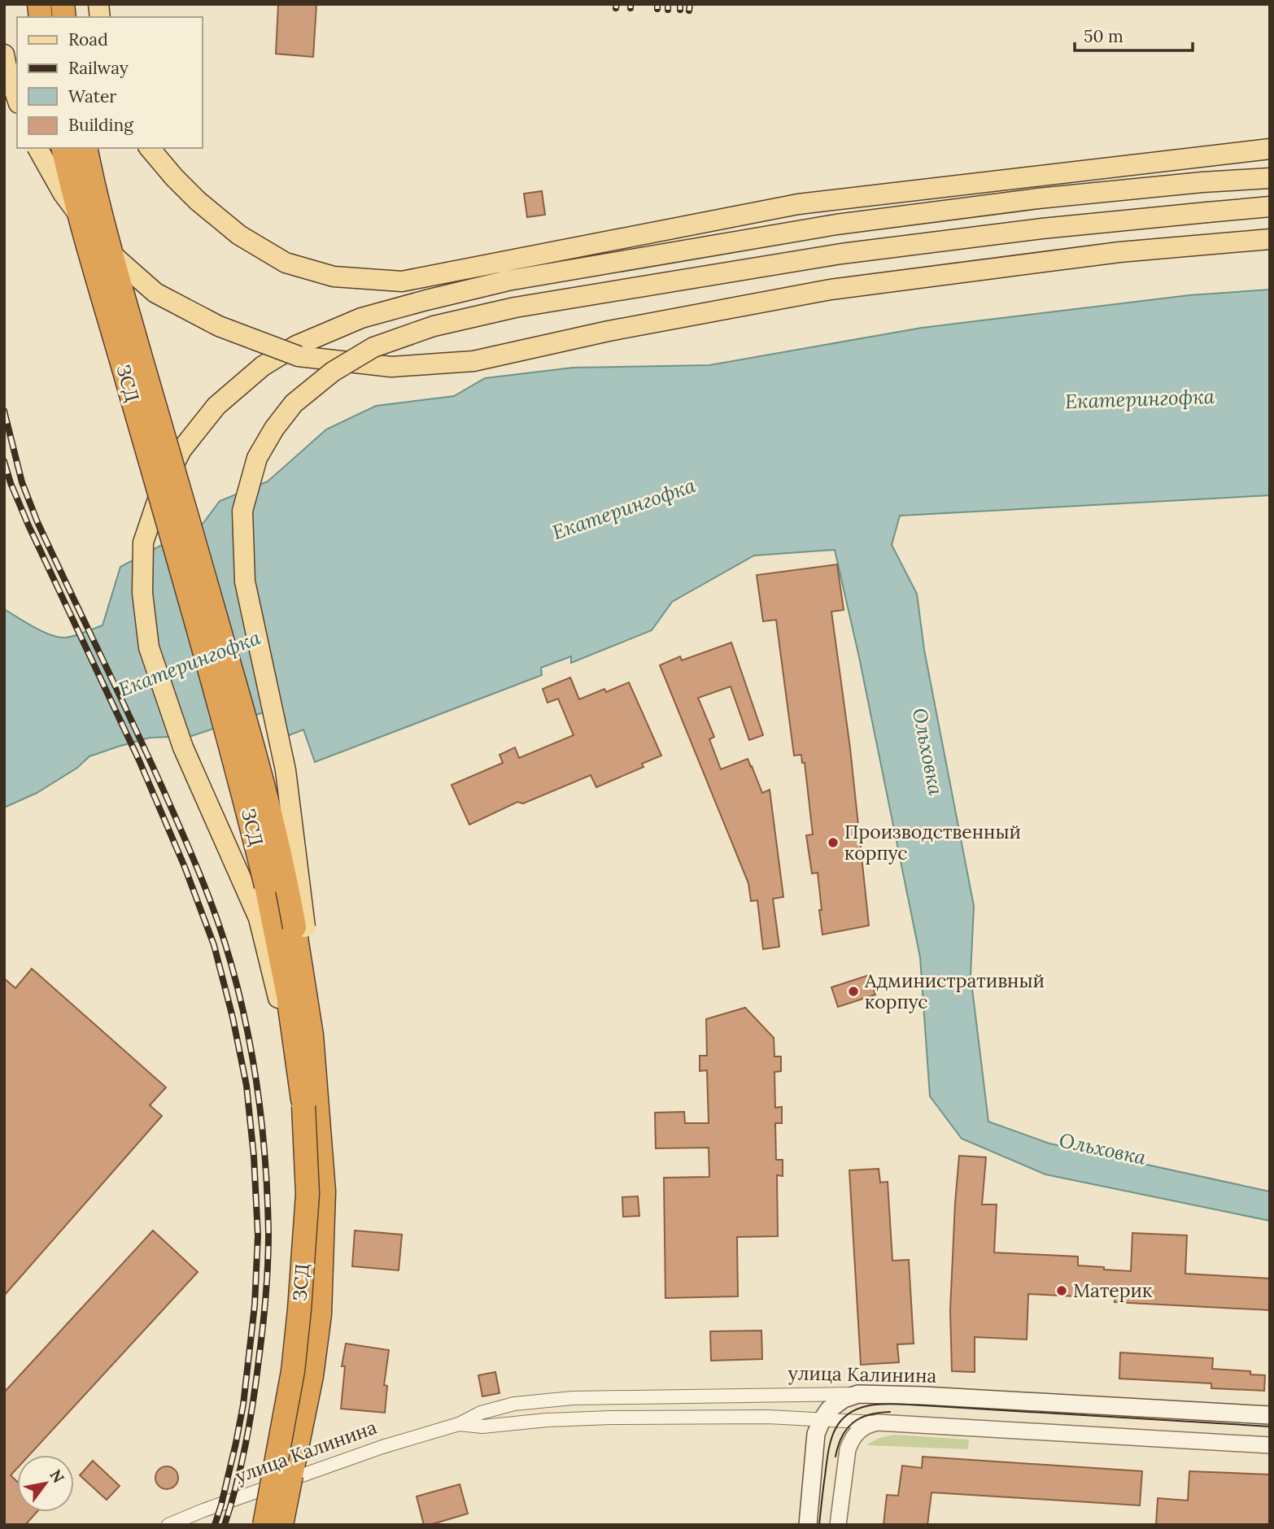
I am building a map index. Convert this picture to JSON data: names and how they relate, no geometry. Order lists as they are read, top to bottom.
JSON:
{
  "streets": {
    "highway": ["ЗСД"],
    "main road": ["улица Калинина"]
  },
  "water": ["Екатерингофка", "Ольховка"],
  "places": ["Производственный корпус", "Административный корпус", "Материк"],
  "legend": [
    "Road",
    "Railway",
    "Water",
    "Building"
  ],
  "scale_bar": "50 m",
  "north": "top right"
}
